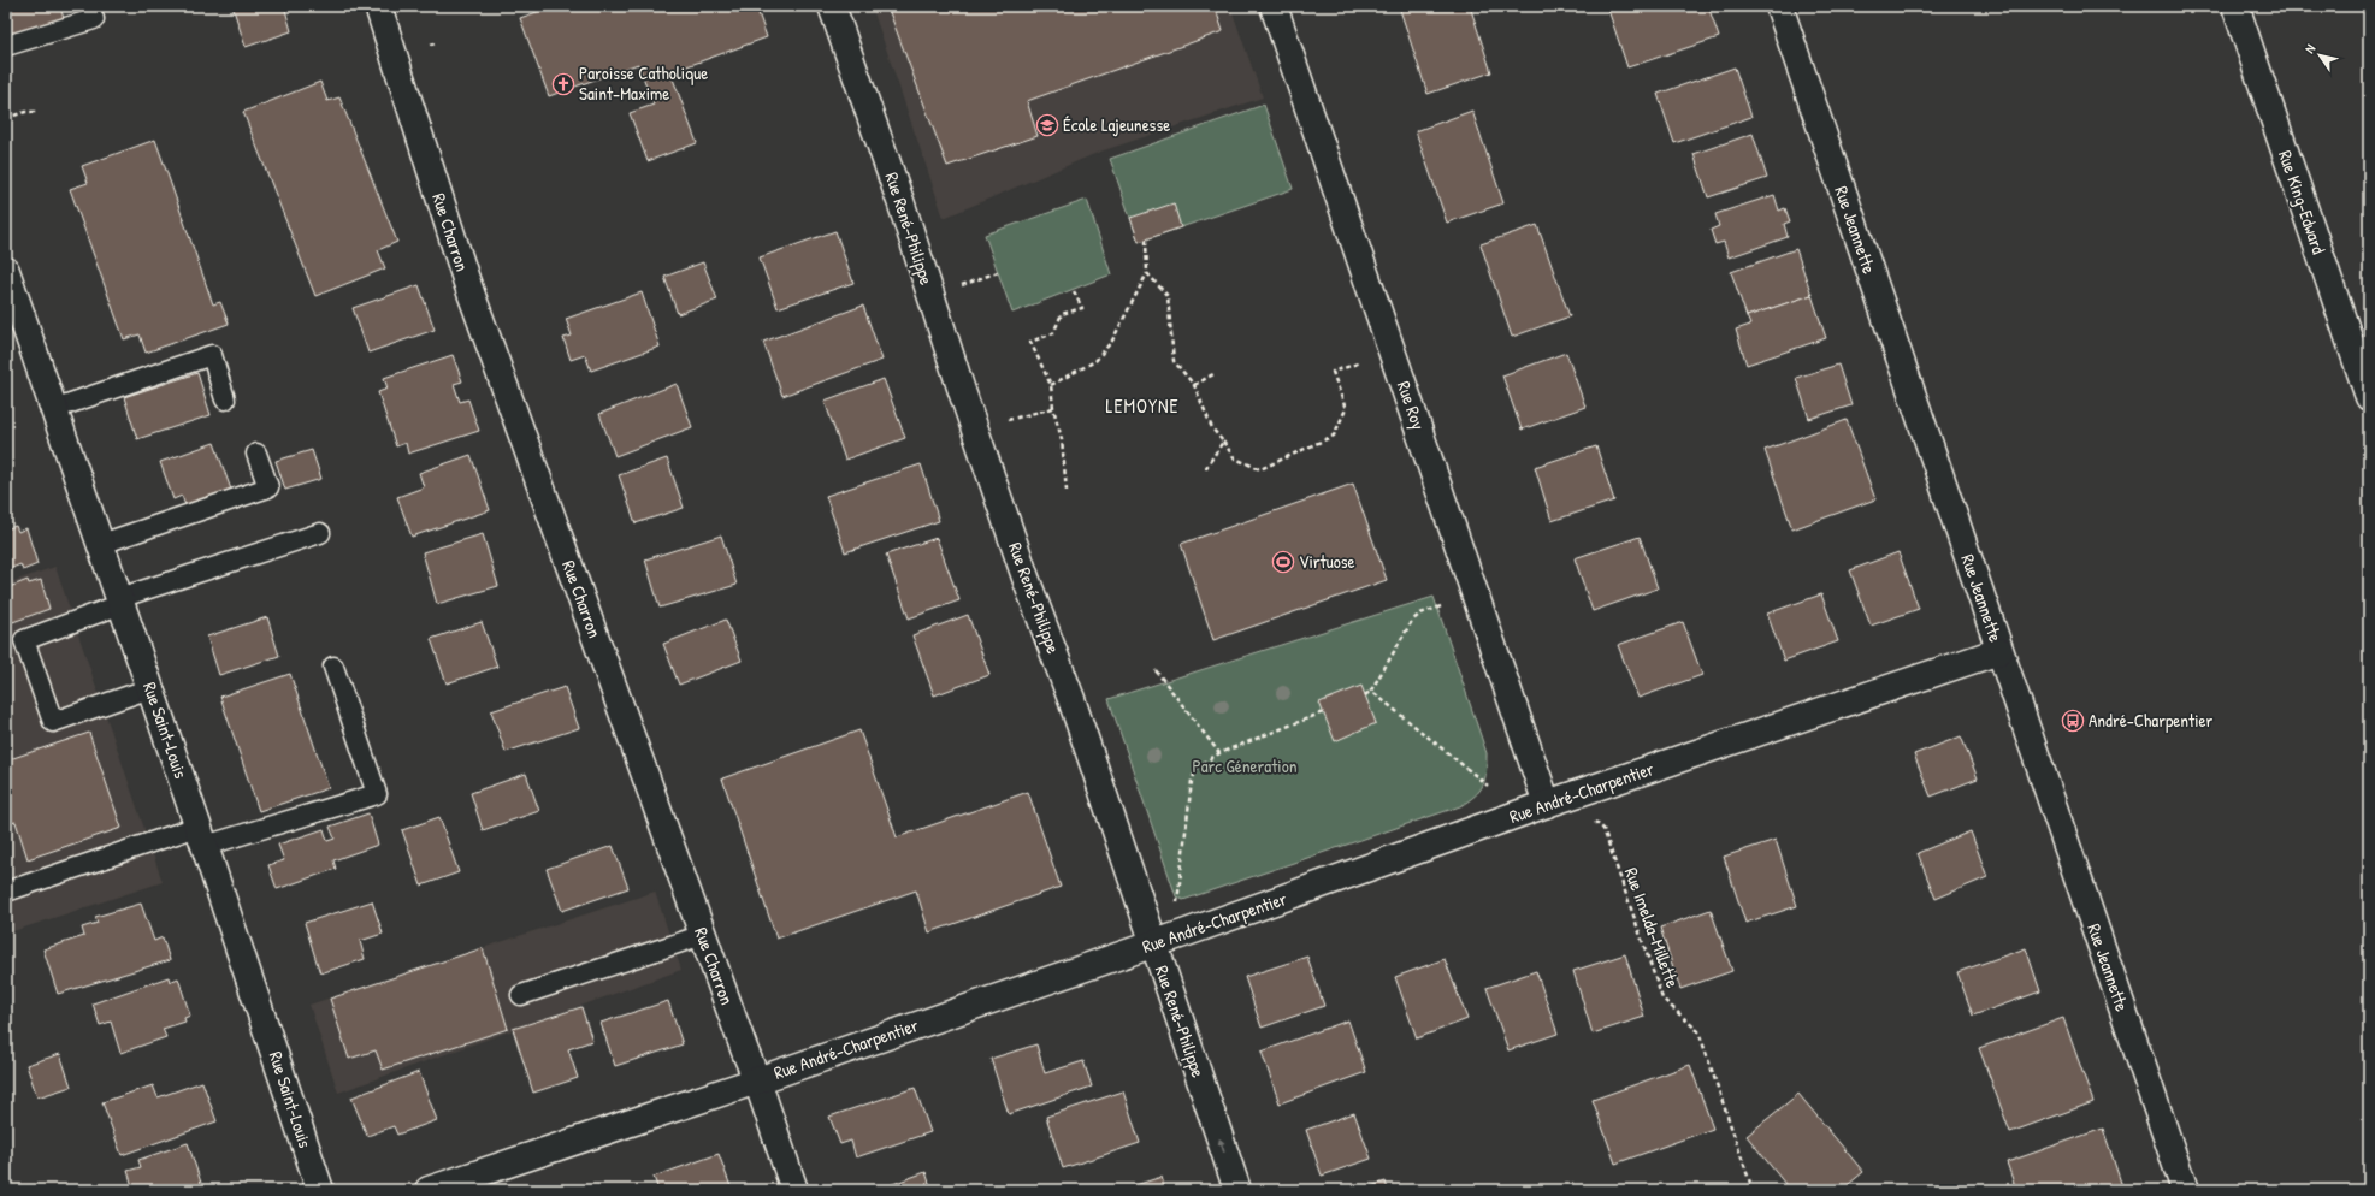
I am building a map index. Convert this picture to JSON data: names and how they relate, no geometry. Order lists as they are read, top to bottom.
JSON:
{
  "streets": {
    "street": [
      "Rue King-Edward",
      "Rue René-Philippe",
      "Rue Jeannette",
      "Rue Charron",
      "Rue Roy",
      "Rue Saint-Louis",
      "Rue André-Charpentier"
    ],
    "path": ["Rue Imelda-Millette"]
  },
  "crossings": [
    ["Rue René-Philippe", "Rue André-Charpentier"],
    ["Rue Jeannette", "Rue André-Charpentier"],
    ["Rue Charron", "Rue André-Charpentier"],
    ["Rue Roy", "Rue André-Charpentier"]
  ],
  "districts": ["LEMOYNE"],
  "parks": ["Parc Géneration"],
  "places": {
    "church": ["Paroisse Catholique Saint-Maxime"],
    "school or university": ["École Lajeunesse"],
    "sports": ["Virtuose"],
    "bus stop": ["André-Charpentier"]
  },
  "north": "top left"
}
